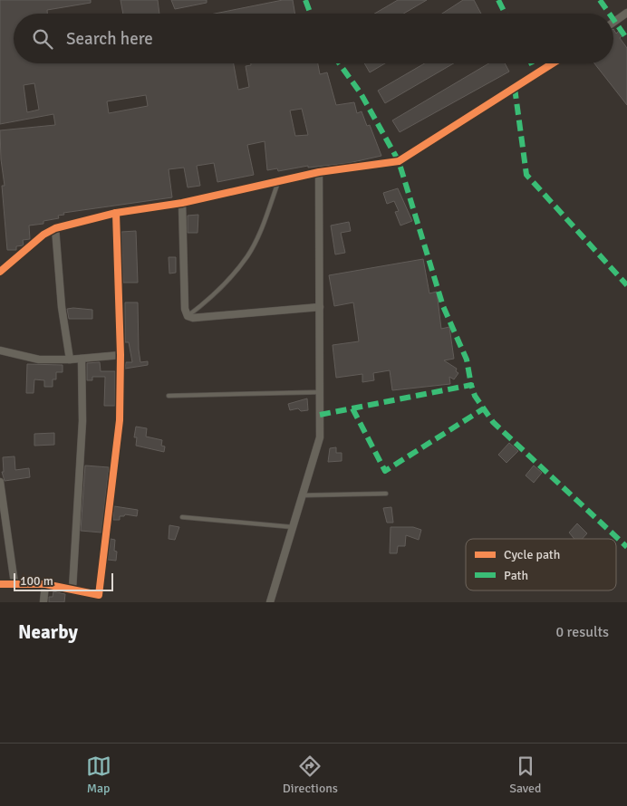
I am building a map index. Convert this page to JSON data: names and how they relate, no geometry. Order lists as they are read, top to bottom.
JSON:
{
  "legend": ["Cycle path", "Path"],
  "scale_bar": "100 m",
  "page": {
    "search": "Search here",
    "scale": "100 m",
    "heading": ["Nearby", "0 results"],
    "nav": ["Map", "Directions", "Saved"]
  }
}
